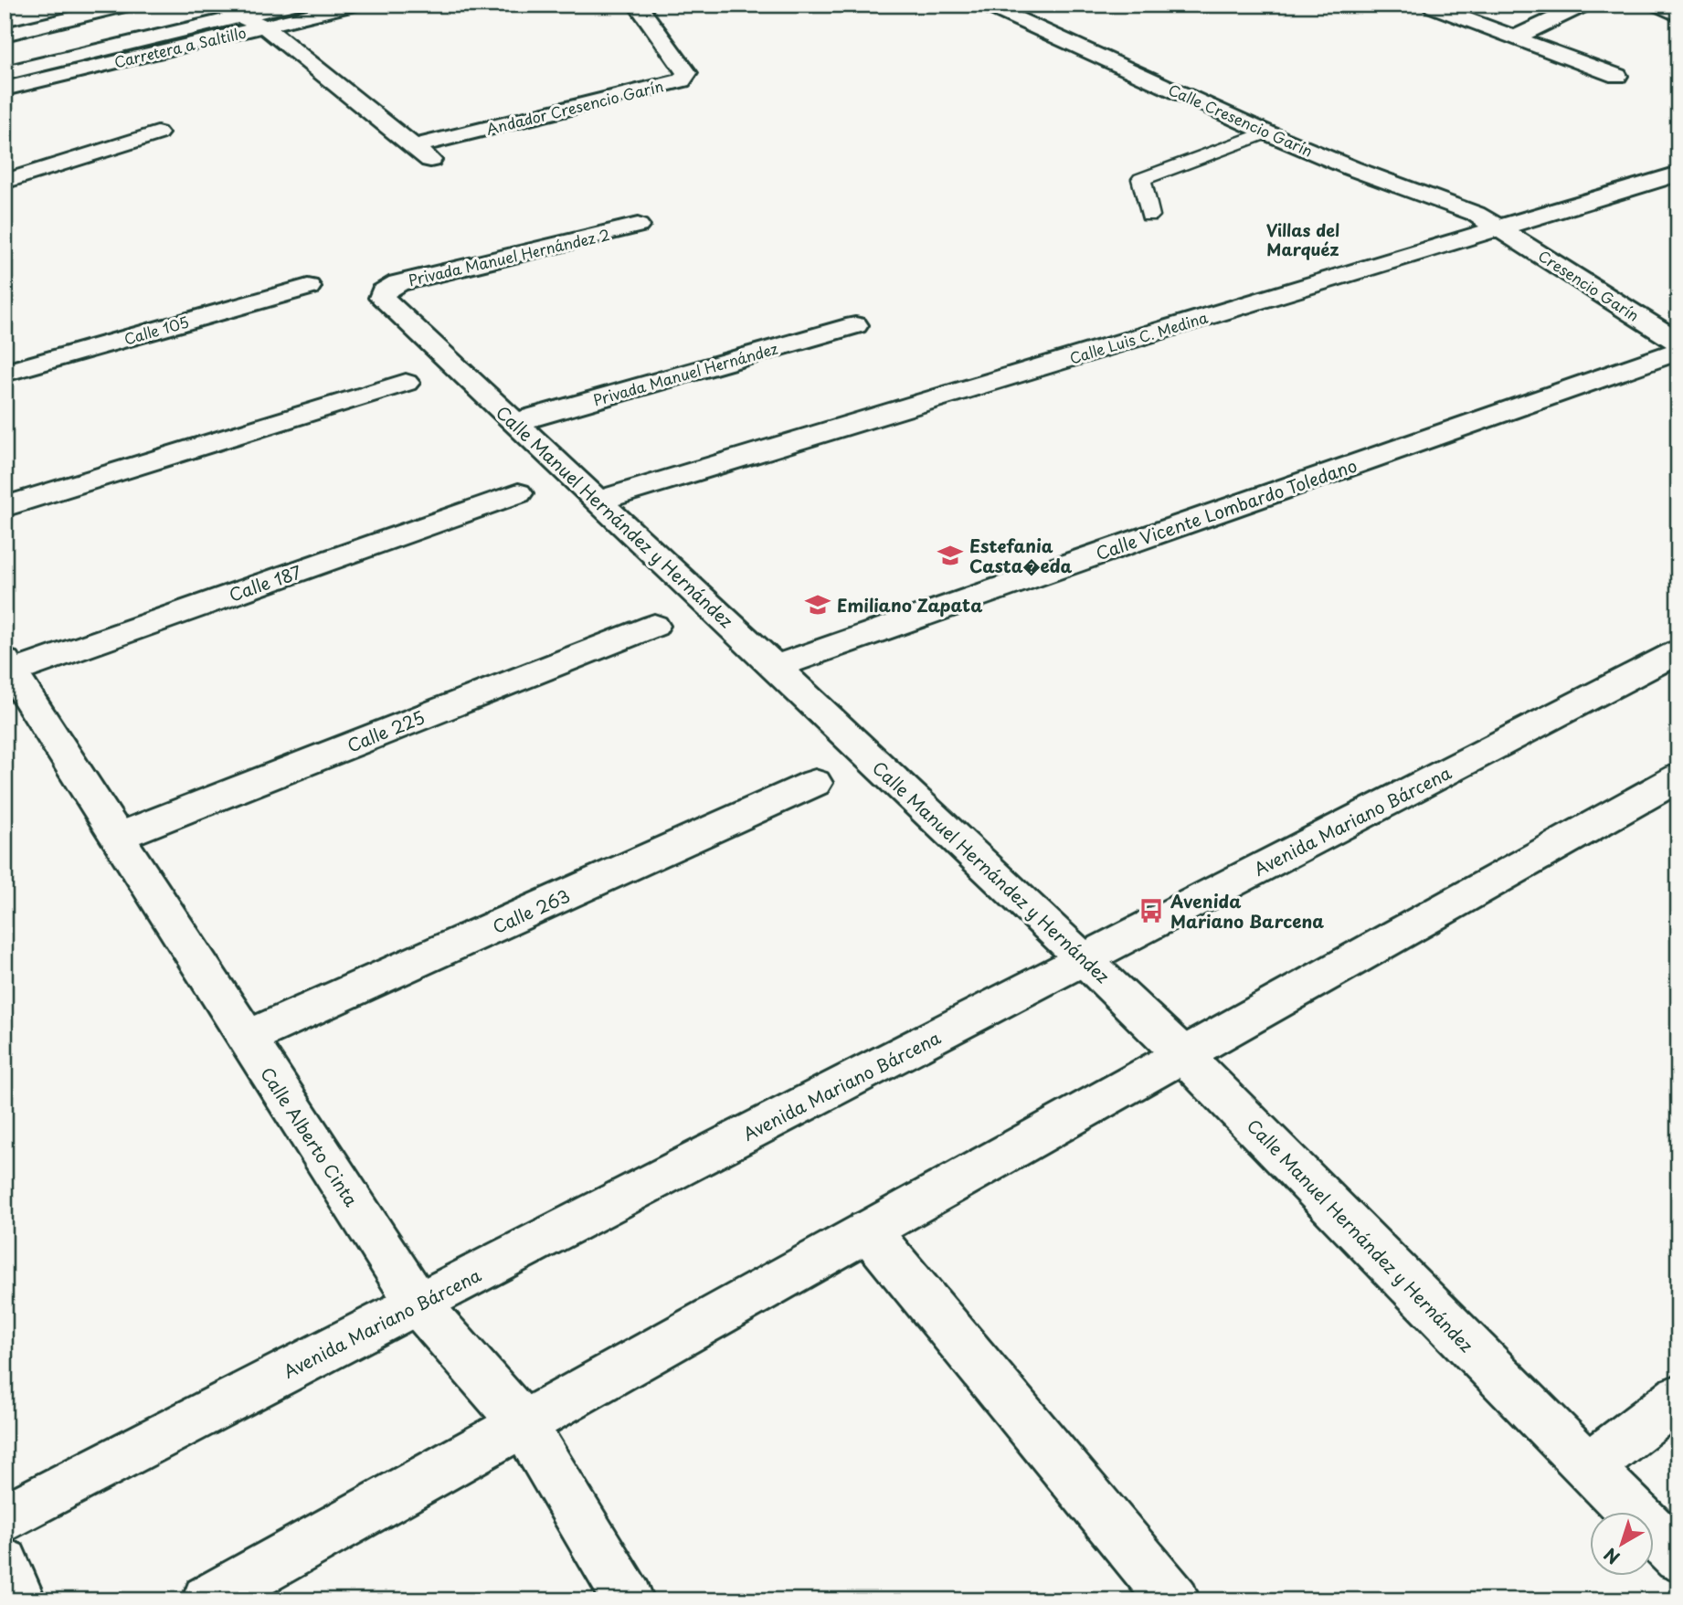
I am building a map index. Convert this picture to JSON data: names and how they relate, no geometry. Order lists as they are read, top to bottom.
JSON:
{
  "streets": {
    "street": [
      "Carretera a Saltillo",
      "Andador Cresencio Garín",
      "Calle Cresencio Garín",
      "Privada Manuel Hernández 2",
      "Cresencio Garín",
      "Calle 105",
      "Calle Luis C. Medina",
      "Privada Manuel Hernández",
      "Calle Vicente Lombardo Toledano",
      "Calle Manuel Hernández y Hernández",
      "Calle 187",
      "Calle 225",
      "Avenida Mariano Bárcena",
      "Calle 263",
      "Calle Alberto Cinta"
    ]
  },
  "crossings": [
    ["Calle Cresencio Garín", "Cresencio Garín"],
    ["Calle Cresencio Garín", "Calle Luis C. Medina"],
    ["Privada Manuel Hernández 2", "Calle Manuel Hernández y Hernández"],
    ["Cresencio Garín", "Calle Luis C. Medina"],
    ["Calle Luis C. Medina", "Calle Manuel Hernández y Hernández"],
    ["Privada Manuel Hernández", "Calle Manuel Hernández y Hernández"],
    ["Calle Vicente Lombardo Toledano", "Calle Manuel Hernández y Hernández"],
    ["Calle Manuel Hernández y Hernández", "Avenida Mariano Bárcena"],
    ["Calle 187", "Calle Alberto Cinta"],
    ["Calle 225", "Calle Alberto Cinta"],
    ["Avenida Mariano Bárcena", "Calle Alberto Cinta"],
    ["Calle 263", "Calle Alberto Cinta"]
  ],
  "districts": ["Villas del Marquéz"],
  "places": {
    "school or university": ["Estefania Casta�eda", "Emiliano Zapata"],
    "bus stop": ["Avenida Mariano Barcena"]
  },
  "north": "bottom left"
}
